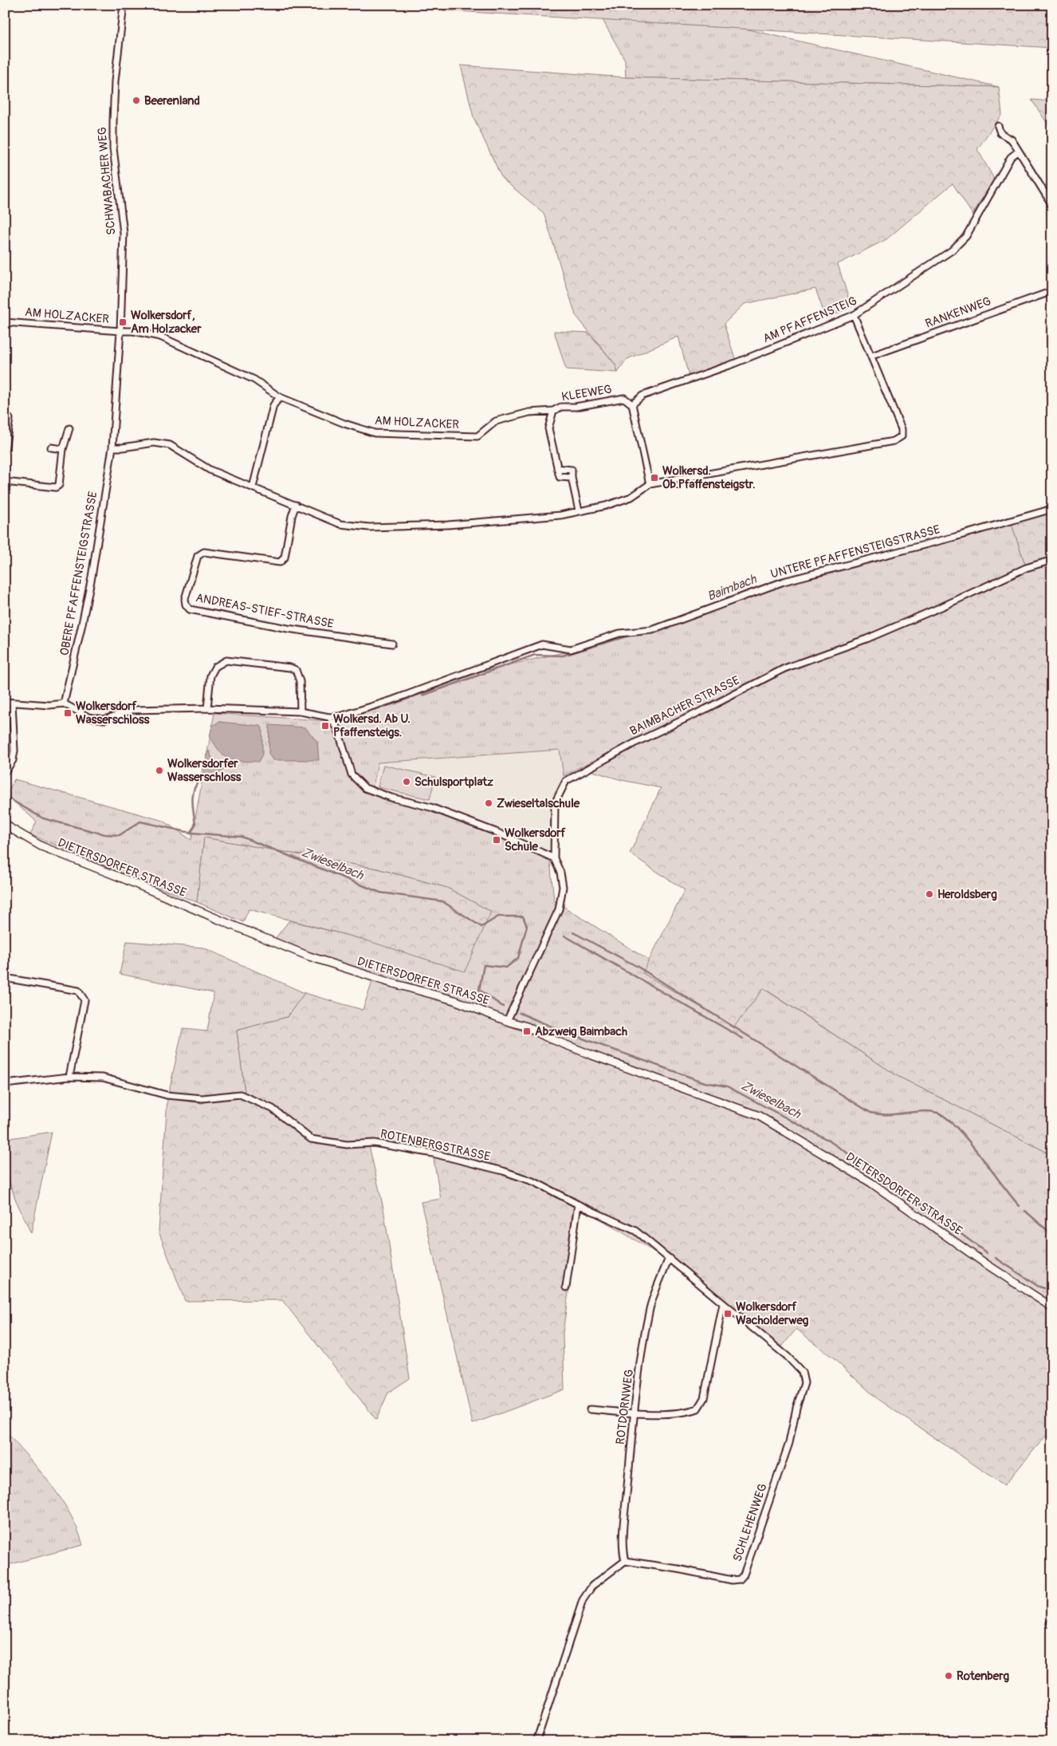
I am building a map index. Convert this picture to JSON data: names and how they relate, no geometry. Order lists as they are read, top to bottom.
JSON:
{
  "streets": {
    "street": [
      "SCHWABACHER WEG",
      "RANKENWEG",
      "AM HOLZACKER",
      "AM PFAFFENSTEIG",
      "KLEEWEG",
      "UNTERE PFAFFENSTEIGSTRASSE",
      "OBERE PFAFFENSTEIGSTRASSE",
      "ANDREAS-STIEF-STRASSE",
      "BAIMBACHER STRASSE",
      "DIETERSDORFER STRASSE",
      "ROTENBERGSTRASSE",
      "ROTDORNWEG",
      "SCHLEHENWEG"
    ]
  },
  "crossings": [
    ["SCHWABACHER WEG", "AM HOLZACKER"],
    ["SCHWABACHER WEG", "OBERE PFAFFENSTEIGSTRASSE"],
    ["AM HOLZACKER", "KLEEWEG"],
    ["AM HOLZACKER", "OBERE PFAFFENSTEIGSTRASSE"],
    ["AM PFAFFENSTEIG", "KLEEWEG"],
    ["BAIMBACHER STRASSE", "DIETERSDORFER STRASSE"],
    ["ROTENBERGSTRASSE", "ROTDORNWEG"],
    ["ROTENBERGSTRASSE", "SCHLEHENWEG"],
    ["ROTDORNWEG", "SCHLEHENWEG"]
  ],
  "water": ["Baimbach", "Zwieselbach"],
  "places": {
    "other": [
      "Beerenland",
      "Wolkersdorfer Wasserschloss",
      "Schulsportplatz",
      "Zwieseltalschule",
      "Heroldsberg",
      "Rotenberg"
    ],
    "transit": [
      "Wolkersdorf, Am Holzacker",
      "Wolkersd. Ob.Pfaffensteigstr.",
      "Wolkersdorf Wasserschloss",
      "Wolkersd. Ab U. Pfaffensteigs.",
      "Wolkersdorf Schule",
      "Abzweig Baimbach",
      "Wolkersdorf Wacholderweg"
    ]
  }
}
